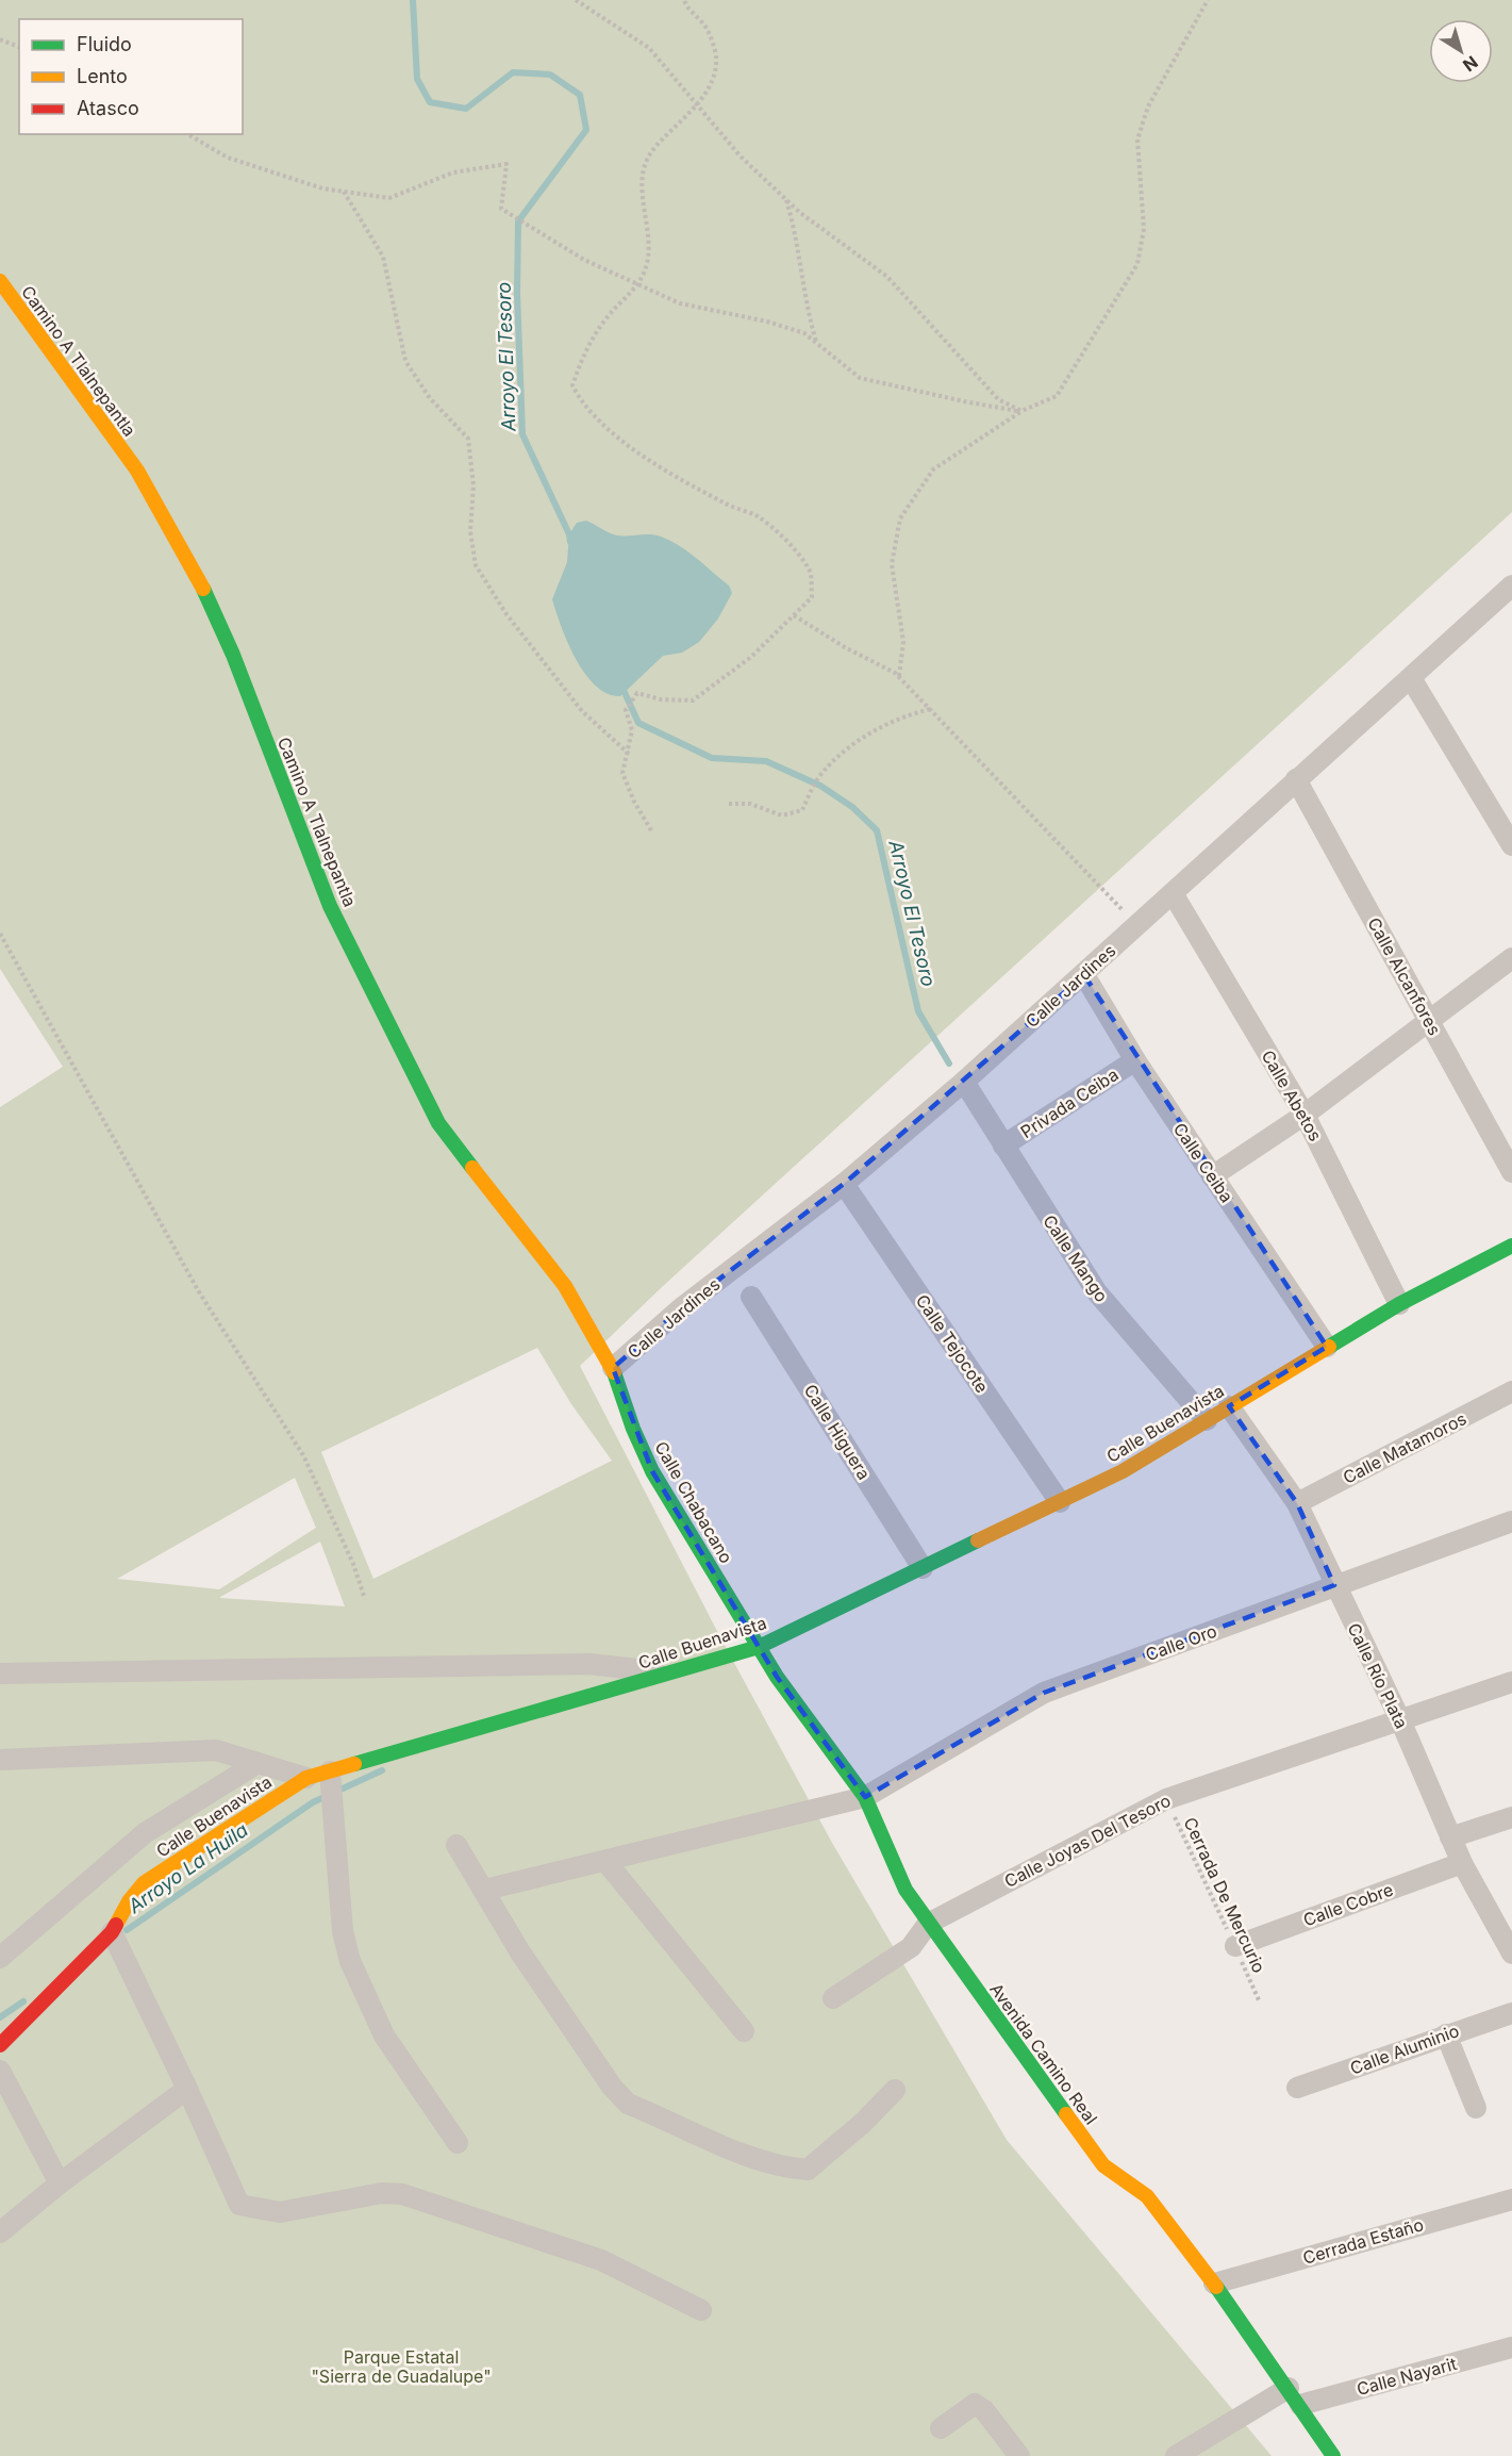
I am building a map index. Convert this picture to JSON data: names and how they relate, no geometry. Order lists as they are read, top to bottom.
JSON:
{
  "streets": {
    "street": [
      "Camino A Tlalnepantla",
      "Calle Alcanfores",
      "Calle Jardines",
      "Calle Abetos",
      "Privada Ceiba",
      "Calle Ceiba",
      "Calle Mango",
      "Calle Tejocote",
      "Calle Buenavista",
      "Calle Higuera",
      "Calle Matamoros",
      "Calle Chabacano",
      "Calle Oro",
      "Calle Río Plata",
      "Calle Joyas Del Tesoro",
      "Calle Cobre",
      "Calle Aluminio",
      "Avenida Camino Real",
      "Cerrada Estaño",
      "Calle Nayarit"
    ],
    "path": ["Cerrada De Mercurio"]
  },
  "crossings": [
    ["Camino A Tlalnepantla", "Calle Jardines"],
    ["Camino A Tlalnepantla", "Calle Chabacano"],
    ["Calle Alcanfores", "Calle Jardines"],
    ["Calle Jardines", "Calle Abetos"],
    ["Calle Jardines", "Calle Ceiba"],
    ["Calle Jardines", "Calle Mango"],
    ["Calle Jardines", "Calle Tejocote"],
    ["Calle Jardines", "Calle Chabacano"],
    ["Calle Abetos", "Calle Buenavista"],
    ["Privada Ceiba", "Calle Ceiba"],
    ["Privada Ceiba", "Calle Mango"],
    ["Calle Ceiba", "Calle Buenavista"],
    ["Calle Mango", "Calle Buenavista"],
    ["Calle Tejocote", "Calle Buenavista"],
    ["Calle Buenavista", "Calle Higuera"],
    ["Calle Buenavista", "Calle Chabacano"],
    ["Calle Buenavista", "Calle Río Plata"],
    ["Calle Buenavista", "Avenida Camino Real"],
    ["Calle Matamoros", "Calle Río Plata"],
    ["Calle Chabacano", "Avenida Camino Real"],
    ["Calle Oro", "Calle Río Plata"],
    ["Calle Oro", "Avenida Camino Real"],
    ["Calle Río Plata", "Calle Joyas Del Tesoro"],
    ["Calle Río Plata", "Calle Cobre"],
    ["Calle Joyas Del Tesoro", "Cerrada De Mercurio"],
    ["Calle Joyas Del Tesoro", "Avenida Camino Real"],
    ["Cerrada De Mercurio", "Calle Cobre"],
    ["Avenida Camino Real", "Cerrada Estaño"],
    ["Avenida Camino Real", "Calle Nayarit"]
  ],
  "water": ["Arroyo El Tesoro", "Arroyo La Huila"],
  "parks": ["Parque Estatal \"Sierra de Guadalupe\""],
  "legend": ["Fluido", "Lento", "Atasco"],
  "north": "bottom right"
}
